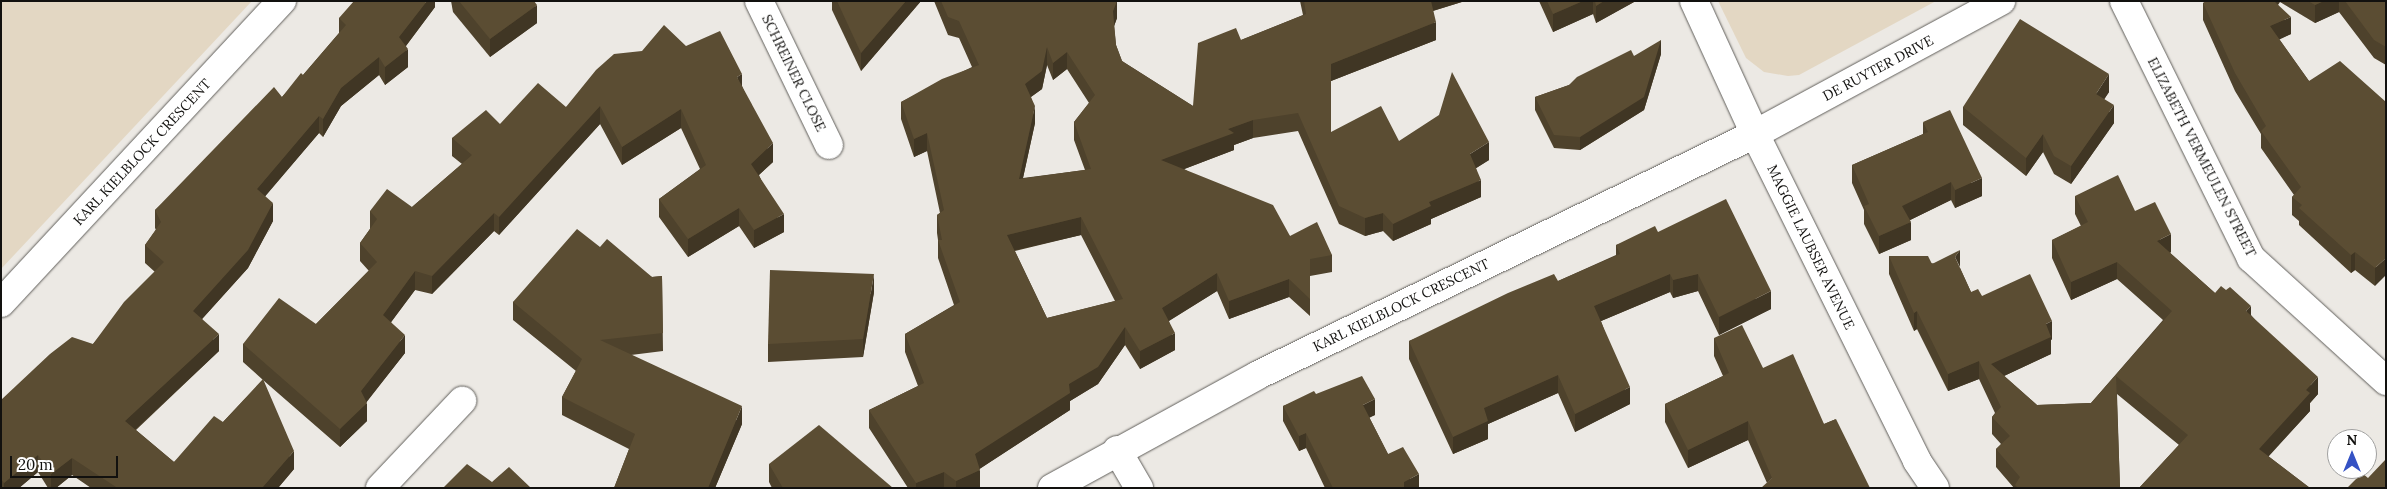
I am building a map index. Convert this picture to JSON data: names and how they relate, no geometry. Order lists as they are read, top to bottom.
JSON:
{
  "streets": {
    "street": [
      "DE RUYTER DRIVE",
      "SCHREINER CLOSE",
      "KARL KIELBLOCK CRESCENT",
      "ELIZABETH VERMEULEN STREET",
      "MAGGIE LAUBSER AVENUE"
    ]
  },
  "crossings": [
    ["DE RUYTER DRIVE", "KARL KIELBLOCK CRESCENT"],
    ["DE RUYTER DRIVE", "MAGGIE LAUBSER AVENUE"],
    ["KARL KIELBLOCK CRESCENT", "MAGGIE LAUBSER AVENUE"]
  ],
  "scale_bar": "20 m",
  "north": "top"
}
